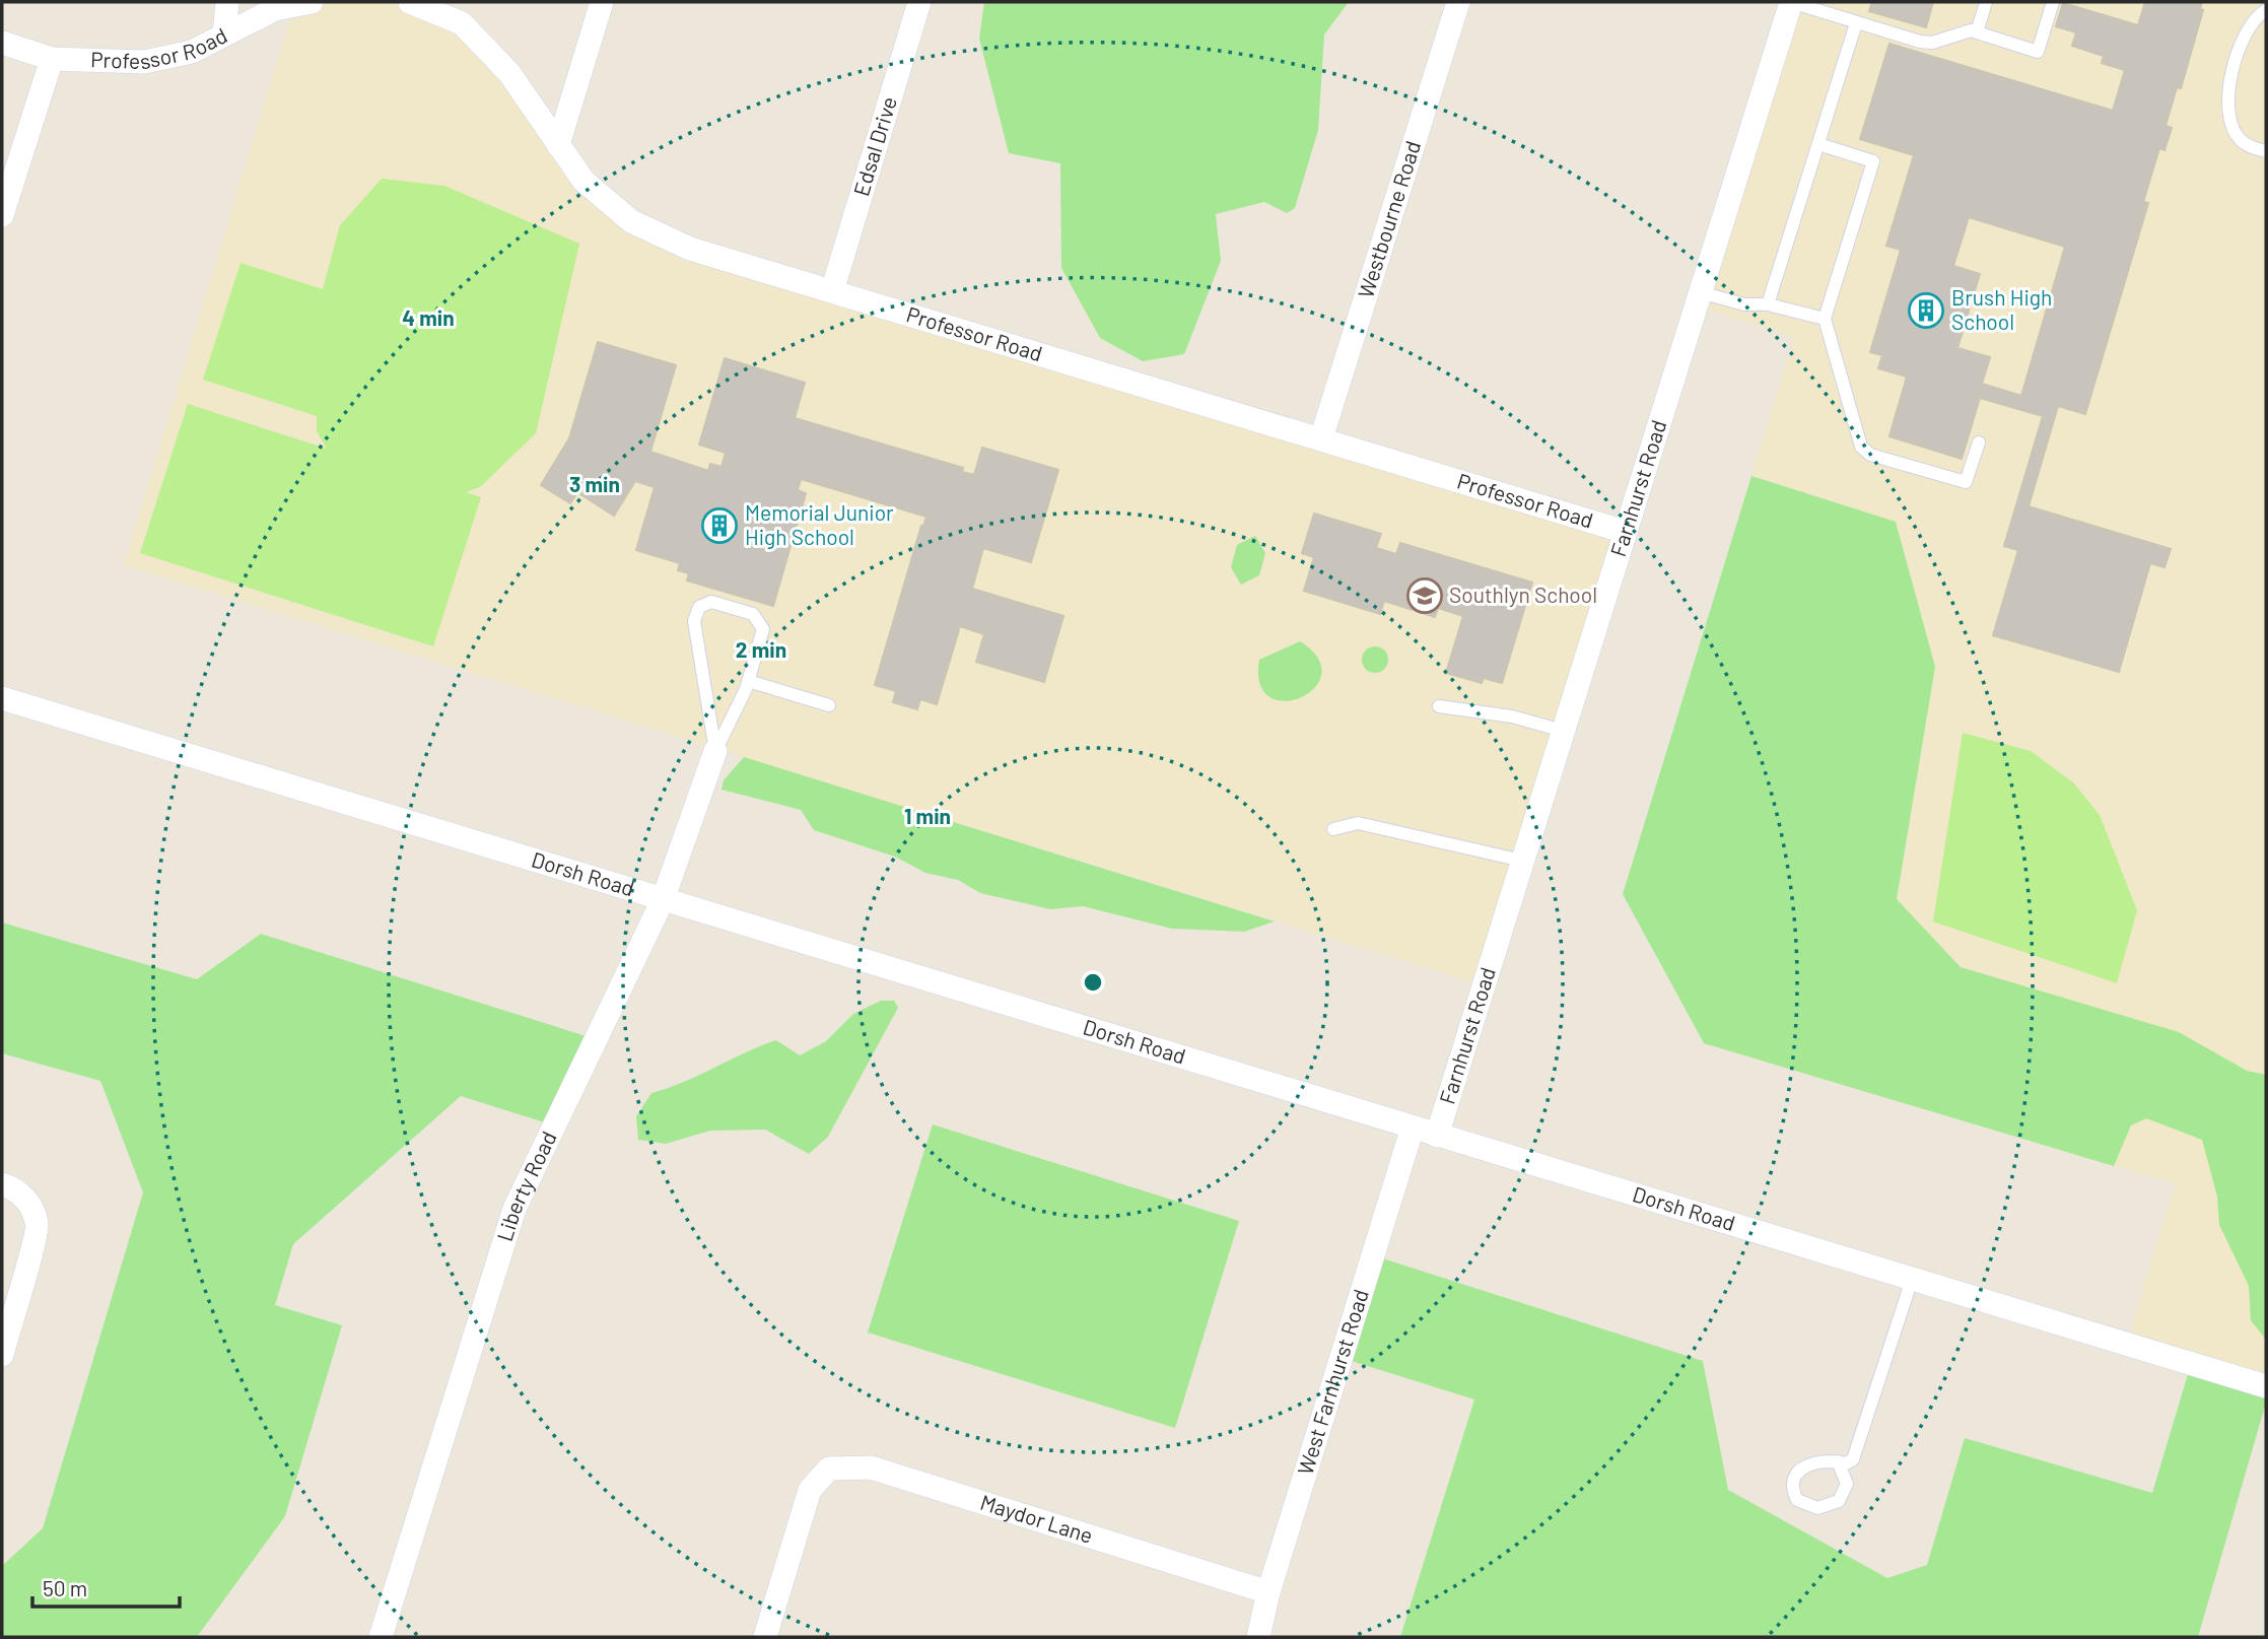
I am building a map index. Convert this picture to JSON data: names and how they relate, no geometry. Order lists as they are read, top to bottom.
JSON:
{
  "streets": {
    "street": [
      "Professor Road",
      "Edsal Drive",
      "Westbourne Road",
      "Farnhurst Road",
      "Dorsh Road",
      "Liberty Road",
      "West Farnhurst Road",
      "Maydor Lane"
    ]
  },
  "crossings": [
    ["Professor Road", "Edsal Drive"],
    ["Professor Road", "Westbourne Road"],
    ["Professor Road", "Farnhurst Road"],
    ["Farnhurst Road", "Dorsh Road"],
    ["Dorsh Road", "Liberty Road"],
    ["Dorsh Road", "West Farnhurst Road"],
    ["West Farnhurst Road", "Maydor Lane"]
  ],
  "places": {
    "building": ["Brush High School", "Memorial Junior High School"],
    "school or university": ["Southlyn School"]
  },
  "scale_bar": "50 m",
  "rings": [
    "4 min",
    "3 min",
    "2 min",
    "1 min"
  ]
}
